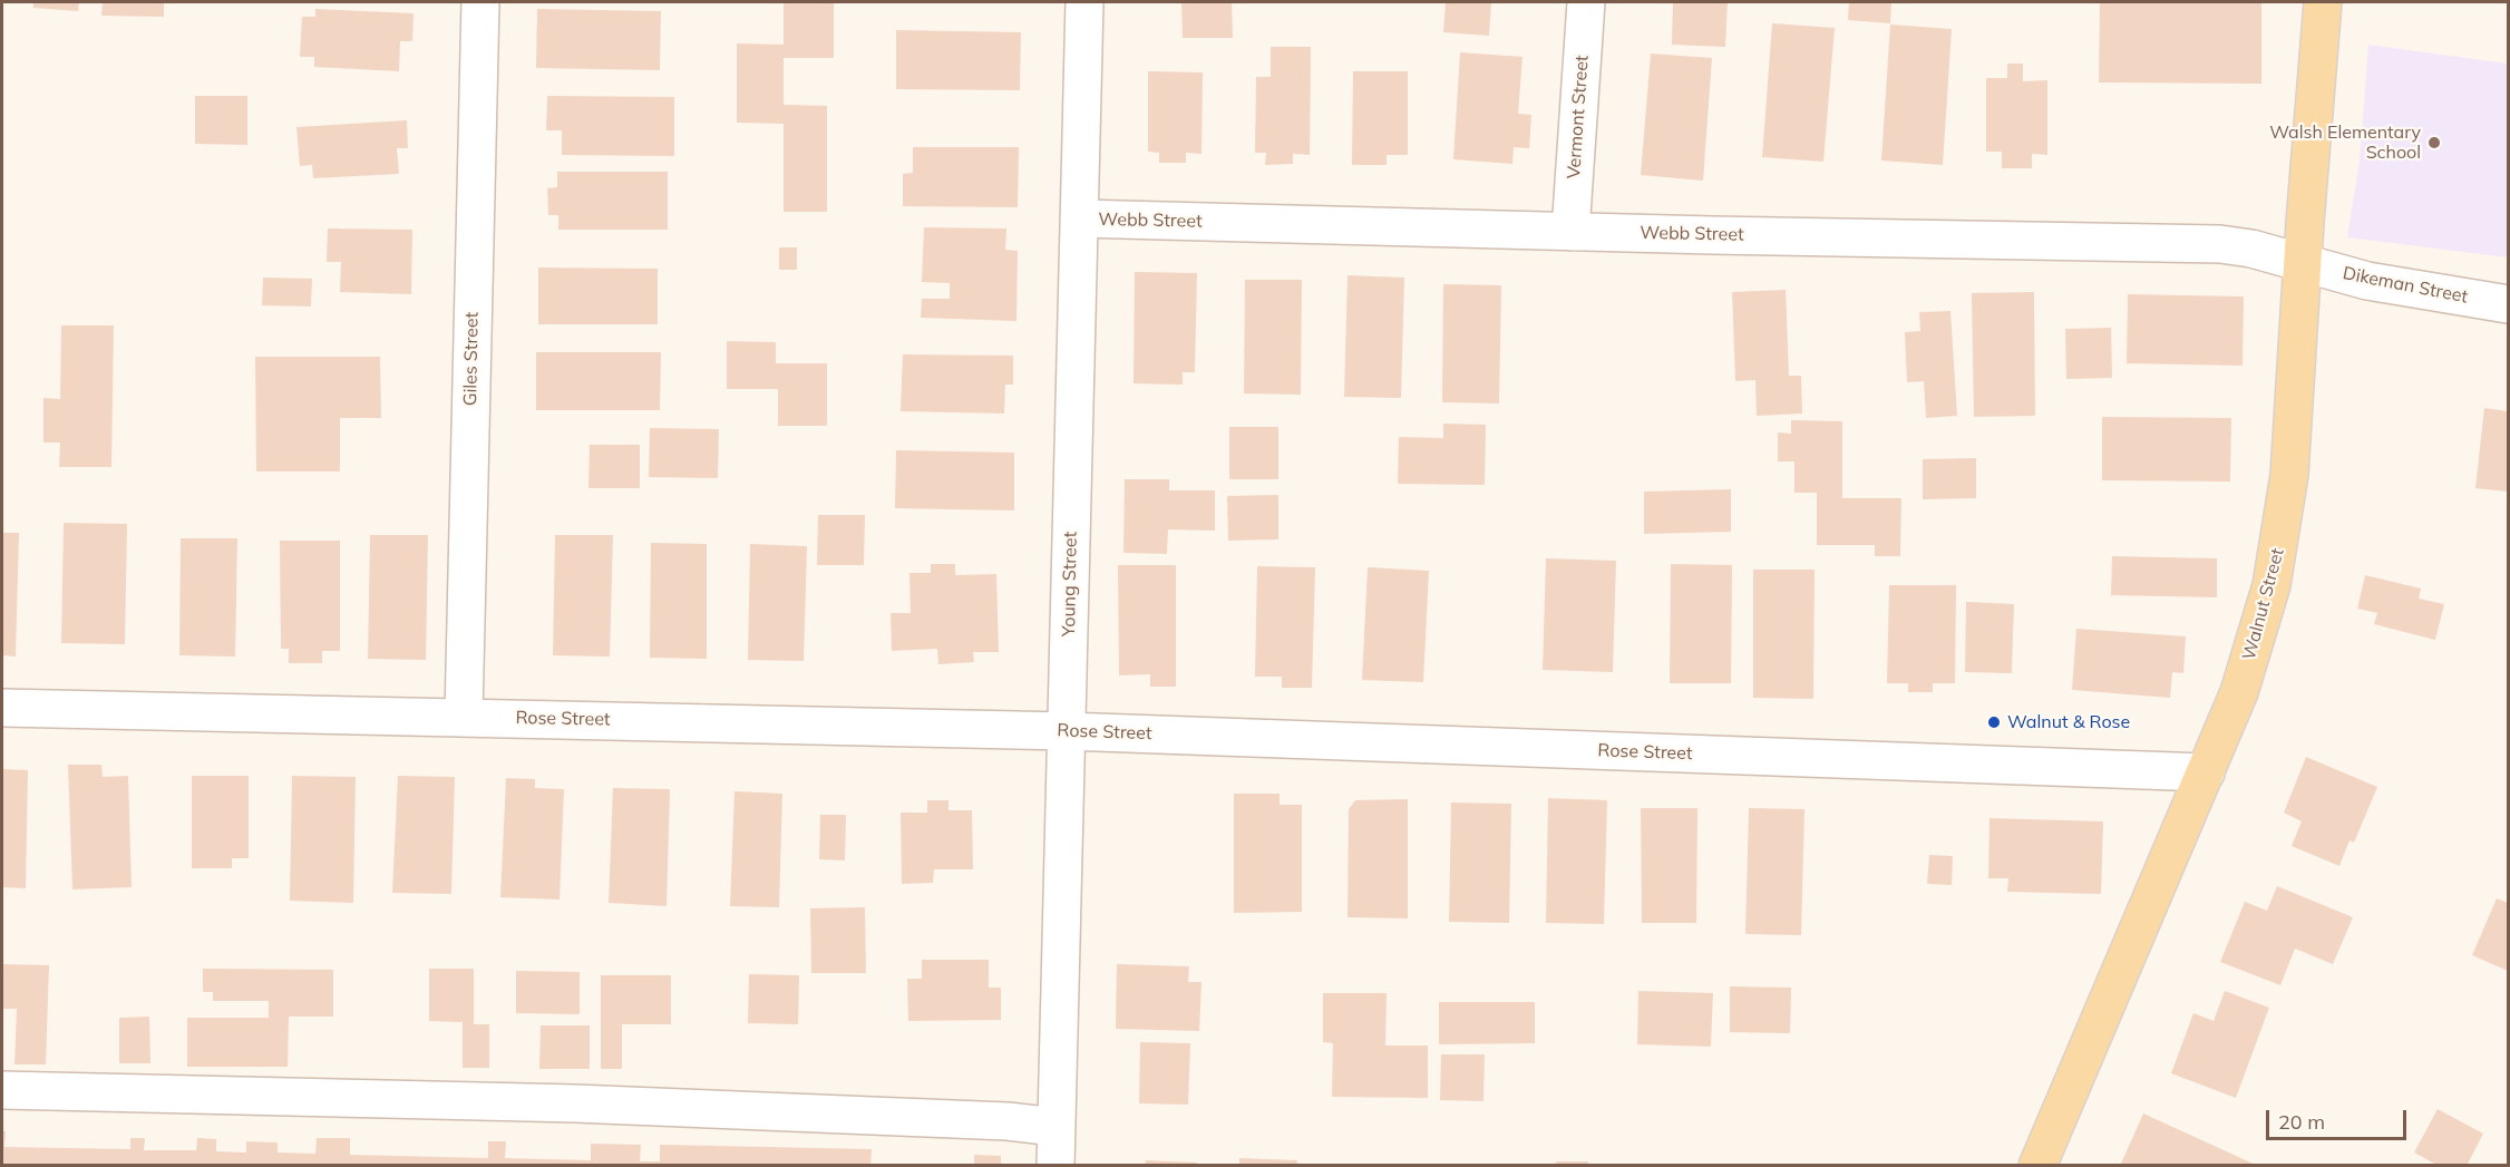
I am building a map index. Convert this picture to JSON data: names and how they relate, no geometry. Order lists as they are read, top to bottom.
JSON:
{
  "streets": {
    "main road": ["Walnut Street"],
    "street": [
      "Vermont Street",
      "Webb Street",
      "Dikeman Street",
      "Giles Street",
      "Young Street",
      "Rose Street"
    ]
  },
  "crossings": [
    ["Vermont Street", "Webb Street"],
    ["Webb Street", "Dikeman Street"],
    ["Webb Street", "Young Street"],
    ["Webb Street", "Walnut Street"],
    ["Dikeman Street", "Walnut Street"],
    ["Giles Street", "Rose Street"],
    ["Young Street", "Rose Street"],
    ["Walnut Street", "Rose Street"]
  ],
  "places": ["Walsh Elementary School", "Walnut & Rose"],
  "scale_bar": "20 m"
}
